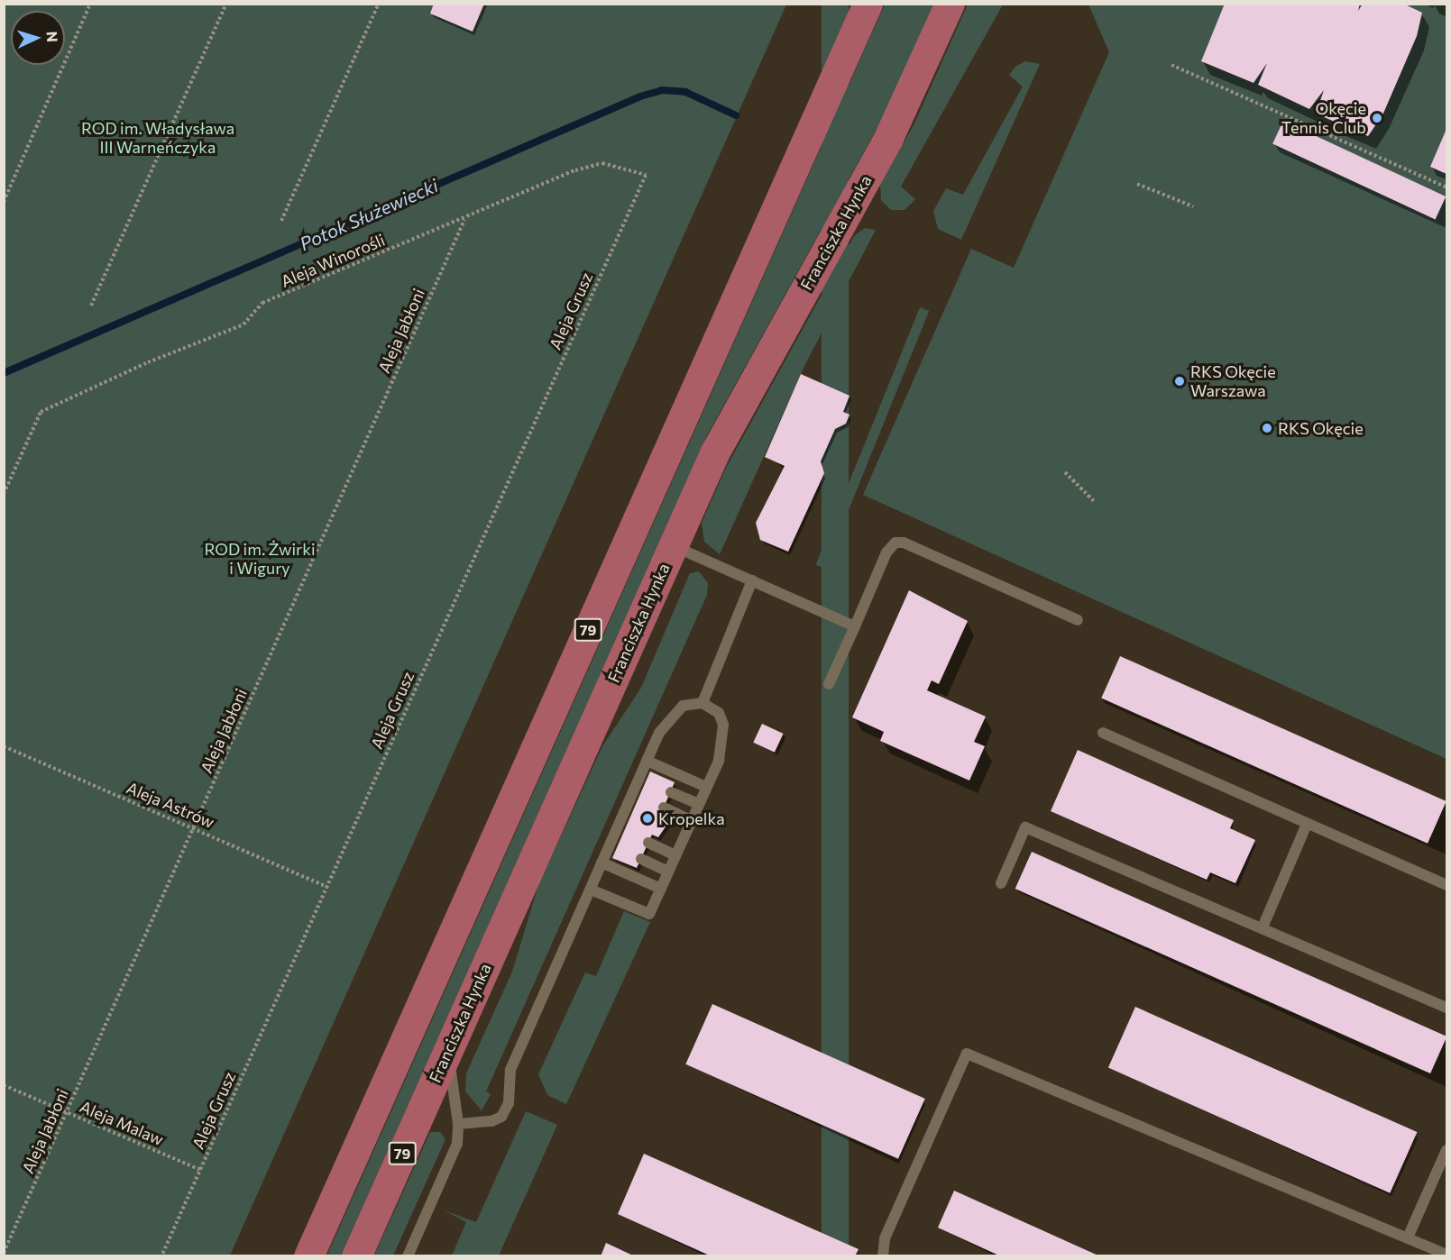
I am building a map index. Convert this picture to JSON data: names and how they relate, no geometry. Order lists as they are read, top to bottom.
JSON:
{
  "streets": {
    "main road": ["Franciszka Hynka", "79"],
    "path": [
      "Aleja Winorośli",
      "Aleja Grusz",
      "Aleja Jabłoni",
      "Aleja Astrów",
      "Aleja Malaw"
    ]
  },
  "crossings": [
    ["Aleja Winorośli", "Aleja Grusz"],
    ["Aleja Winorośli", "Aleja Jabłoni"],
    ["Aleja Grusz", "Aleja Astrów"],
    ["Aleja Grusz", "Aleja Malaw"],
    ["Aleja Jabłoni", "Aleja Astrów"],
    ["Aleja Jabłoni", "Aleja Malaw"]
  ],
  "water": ["Potok Służewiecki"],
  "parks": ["ROD im. Władysława III Warneńczyka", "ROD im. Żwirki i Wigury"],
  "places": [
    "Okęcie Tennis Club",
    "RKS Okęcie Warszawa",
    "RKS Okęcie",
    "Kropelka"
  ],
  "north": "right"
}
